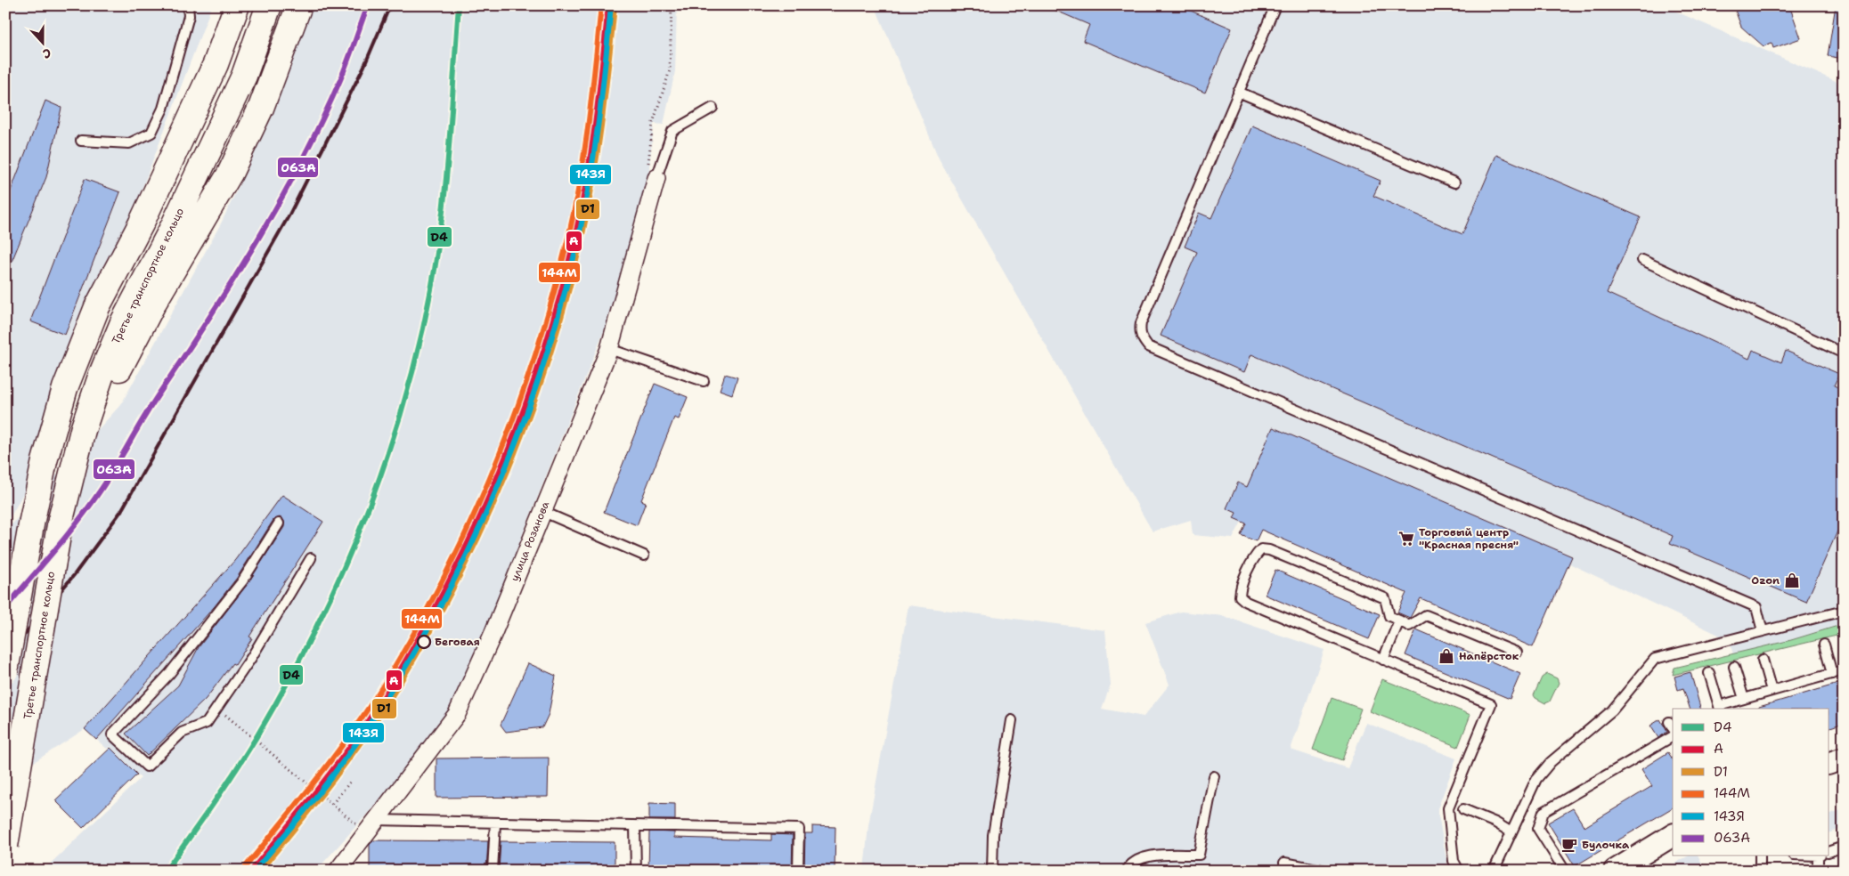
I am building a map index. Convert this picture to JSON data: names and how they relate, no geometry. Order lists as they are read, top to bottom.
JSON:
{
  "streets": {
    "main road": ["Третье транспортное кольцо"],
    "street": ["улица Розанова"]
  },
  "places": {
    "supermarket": ["Торговый центр \"Красная пресня\""],
    "shop": ["Ozon", "Напёрсток"],
    "other": ["Беговая"],
    "cafe": ["Булочка"]
  },
  "lines": [
    "transit line D4",
    "transit line A",
    "transit line 144М",
    "transit line 143Я",
    "transit line 063А",
    "transit line D1"
  ],
  "legend": [
    "D4",
    "A",
    "D1",
    "144М",
    "143Я",
    "063А"
  ],
  "north": "bottom"
}
